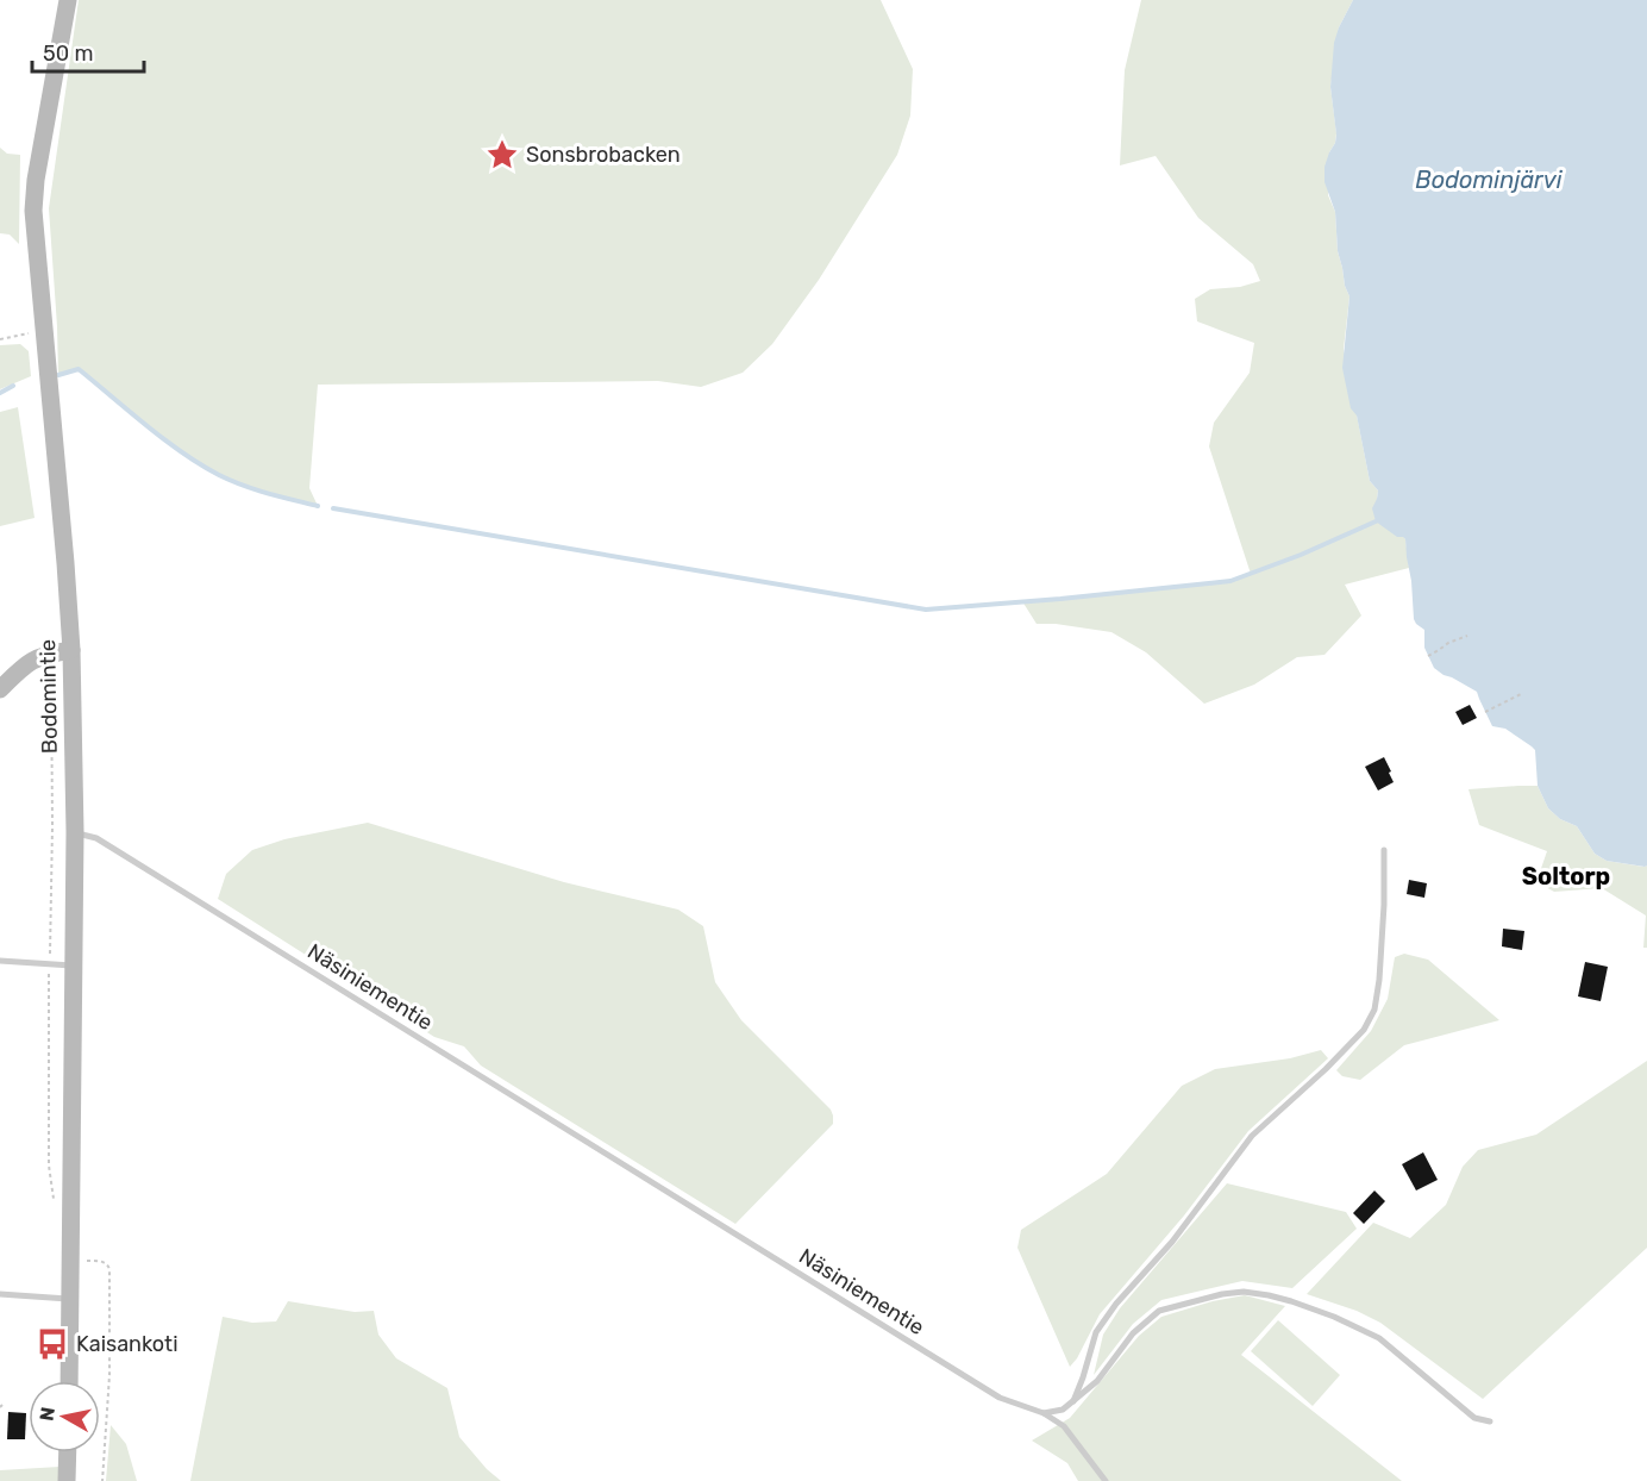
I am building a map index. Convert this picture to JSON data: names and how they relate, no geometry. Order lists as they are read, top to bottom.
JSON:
{
  "streets": {
    "main road": ["Bodomintie"],
    "lane": ["Näsiniementie"]
  },
  "crossings": [
    ["Bodomintie", "Näsiniementie"]
  ],
  "districts": ["Soltorp"],
  "water": ["Bodominjärvi"],
  "places": {
    "place": ["Sonsbrobacken"],
    "bus stop": ["Kaisankoti"]
  },
  "scale_bar": "50 m",
  "north": "left"
}
